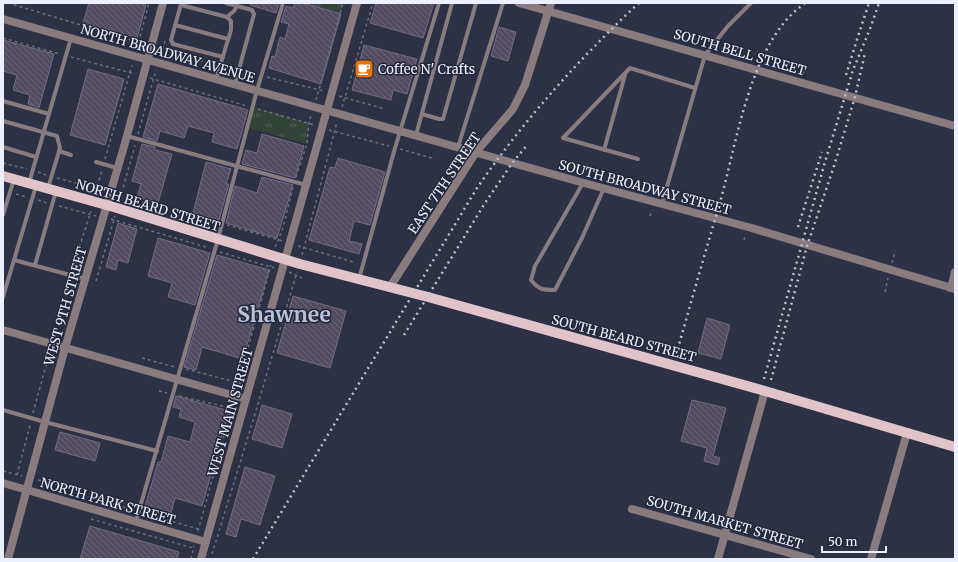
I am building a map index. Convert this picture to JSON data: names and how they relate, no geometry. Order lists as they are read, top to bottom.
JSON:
{
  "streets": {
    "main road": ["NORTH BEARD STREET", "SOUTH BEARD STREET"],
    "street": [
      "SOUTH BELL STREET",
      "NORTH BROADWAY AVENUE",
      "EAST 7TH STREET",
      "SOUTH BROADWAY STREET",
      "WEST 9TH STREET",
      "WEST MAIN STREET",
      "NORTH PARK STREET",
      "SOUTH MARKET STREET"
    ]
  },
  "crossings": [
    ["SOUTH BELL STREET", "EAST 7TH STREET"],
    ["NORTH BROADWAY AVENUE", "SOUTH BROADWAY STREET"],
    ["NORTH BROADWAY AVENUE", "WEST 9TH STREET"],
    ["NORTH BROADWAY AVENUE", "WEST MAIN STREET"],
    ["EAST 7TH STREET", "SOUTH BROADWAY STREET"],
    ["EAST 7TH STREET", "SOUTH BEARD STREET"],
    ["SOUTH BROADWAY STREET", "WEST MAIN STREET"],
    ["NORTH BEARD STREET", "WEST 9TH STREET"],
    ["NORTH BEARD STREET", "SOUTH BEARD STREET"],
    ["NORTH BEARD STREET", "WEST MAIN STREET"],
    ["WEST 9TH STREET", "NORTH PARK STREET"],
    ["SOUTH BEARD STREET", "WEST MAIN STREET"],
    ["WEST MAIN STREET", "NORTH PARK STREET"]
  ],
  "districts": ["Shawnee"],
  "places": {
    "cafe": ["Coffee N' Crafts"]
  },
  "scale_bar": "50 m"
}
